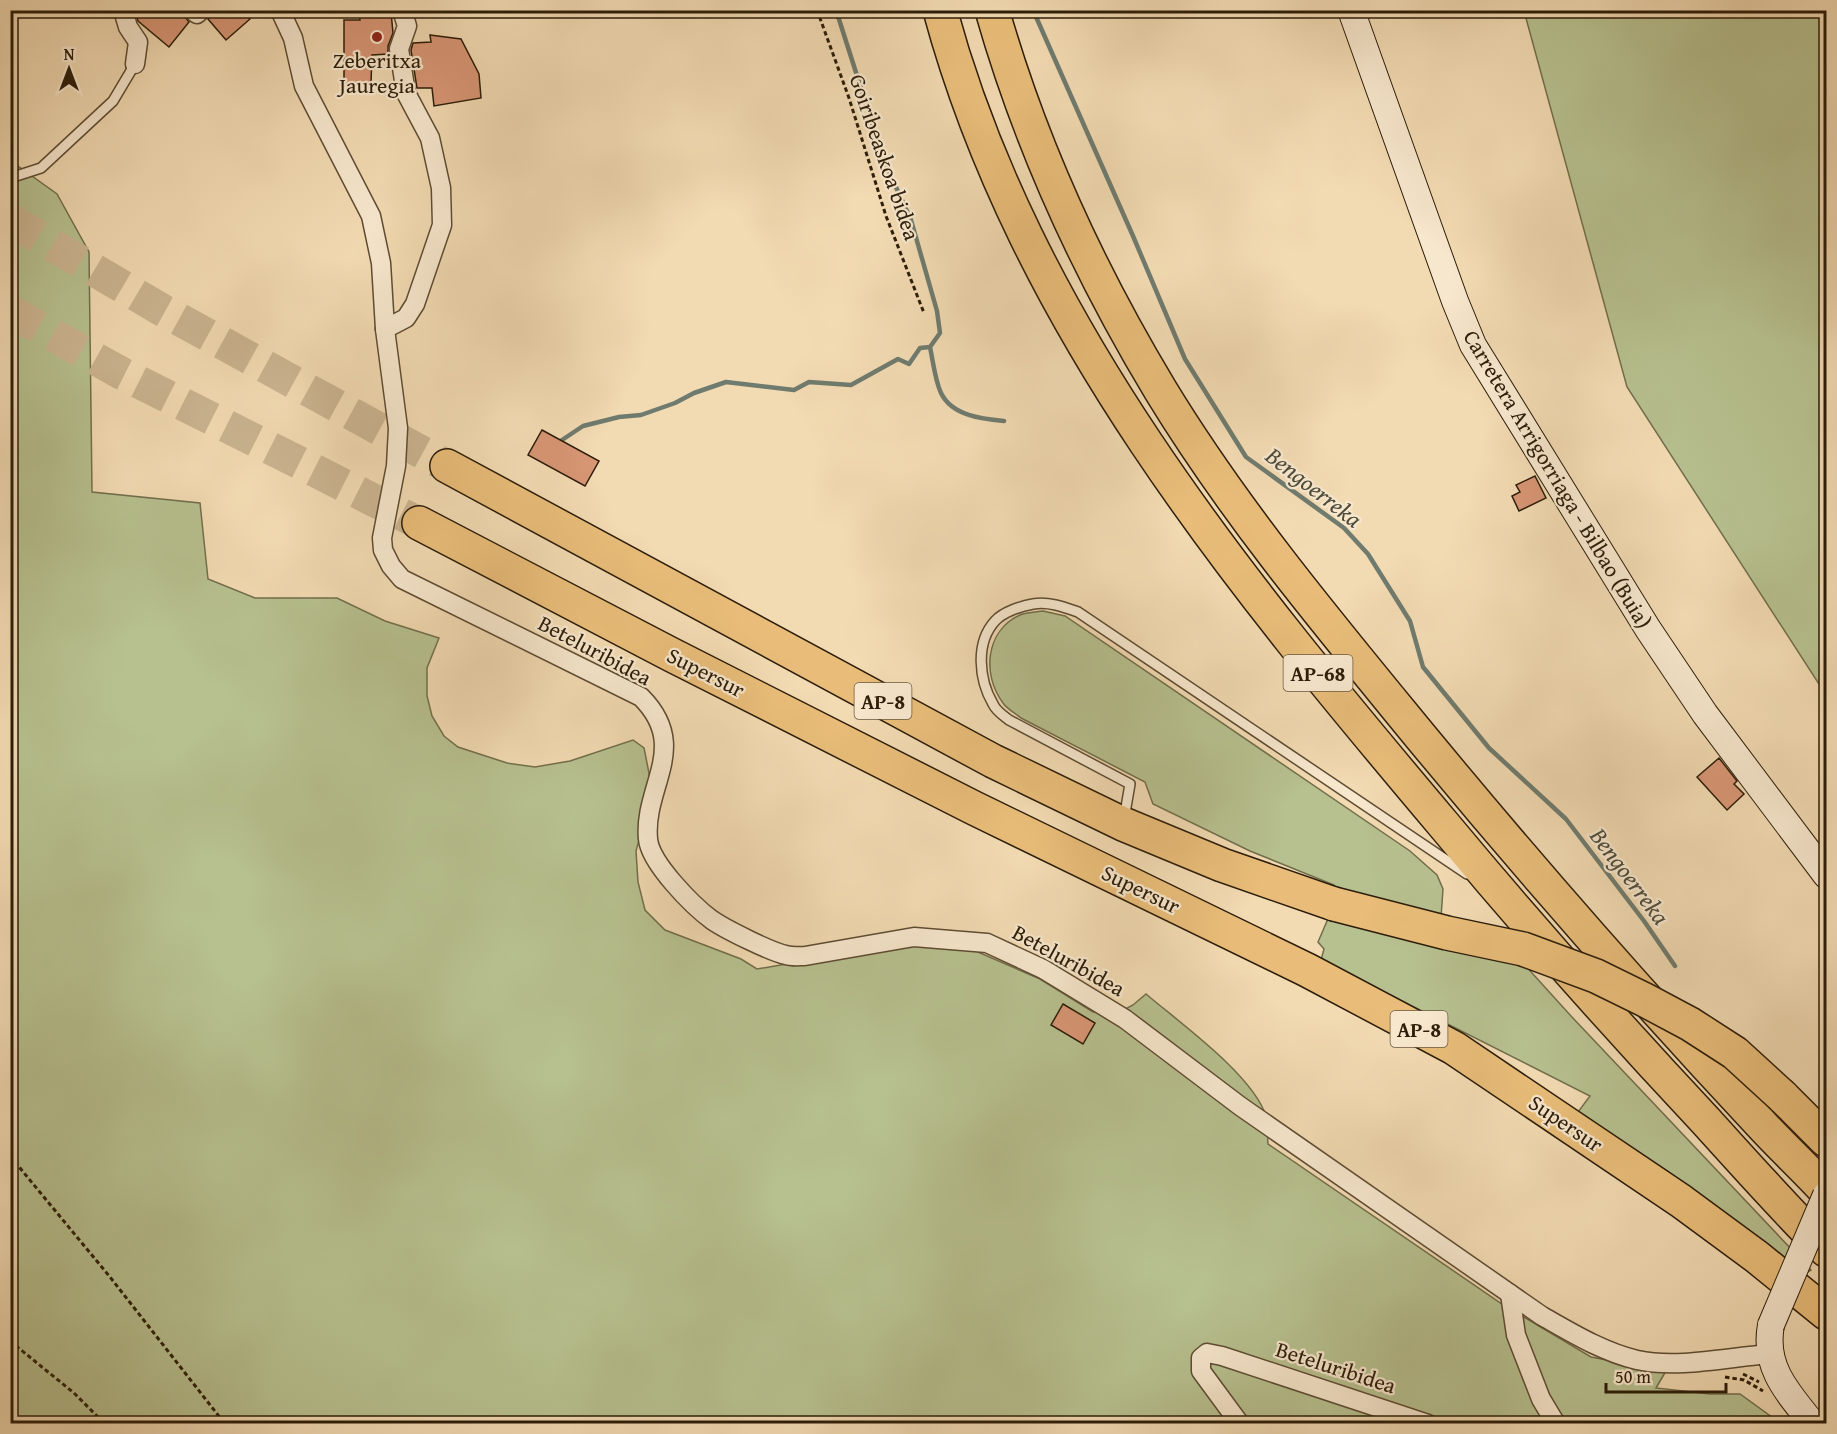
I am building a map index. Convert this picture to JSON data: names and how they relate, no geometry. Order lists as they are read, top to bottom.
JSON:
{
  "streets": {
    "highway": ["Supersur", "AP-68", "AP-8"],
    "street": ["Carretera Arrigorriaga - Bilbao (Buia)", "Beteluribidea"],
    "path": ["Goiribeaskoa bidea"]
  },
  "water": ["Bengoerreka"],
  "places": ["Zeberitxa Jauregia"],
  "scale_bar": "50 m",
  "north": "top"
}
